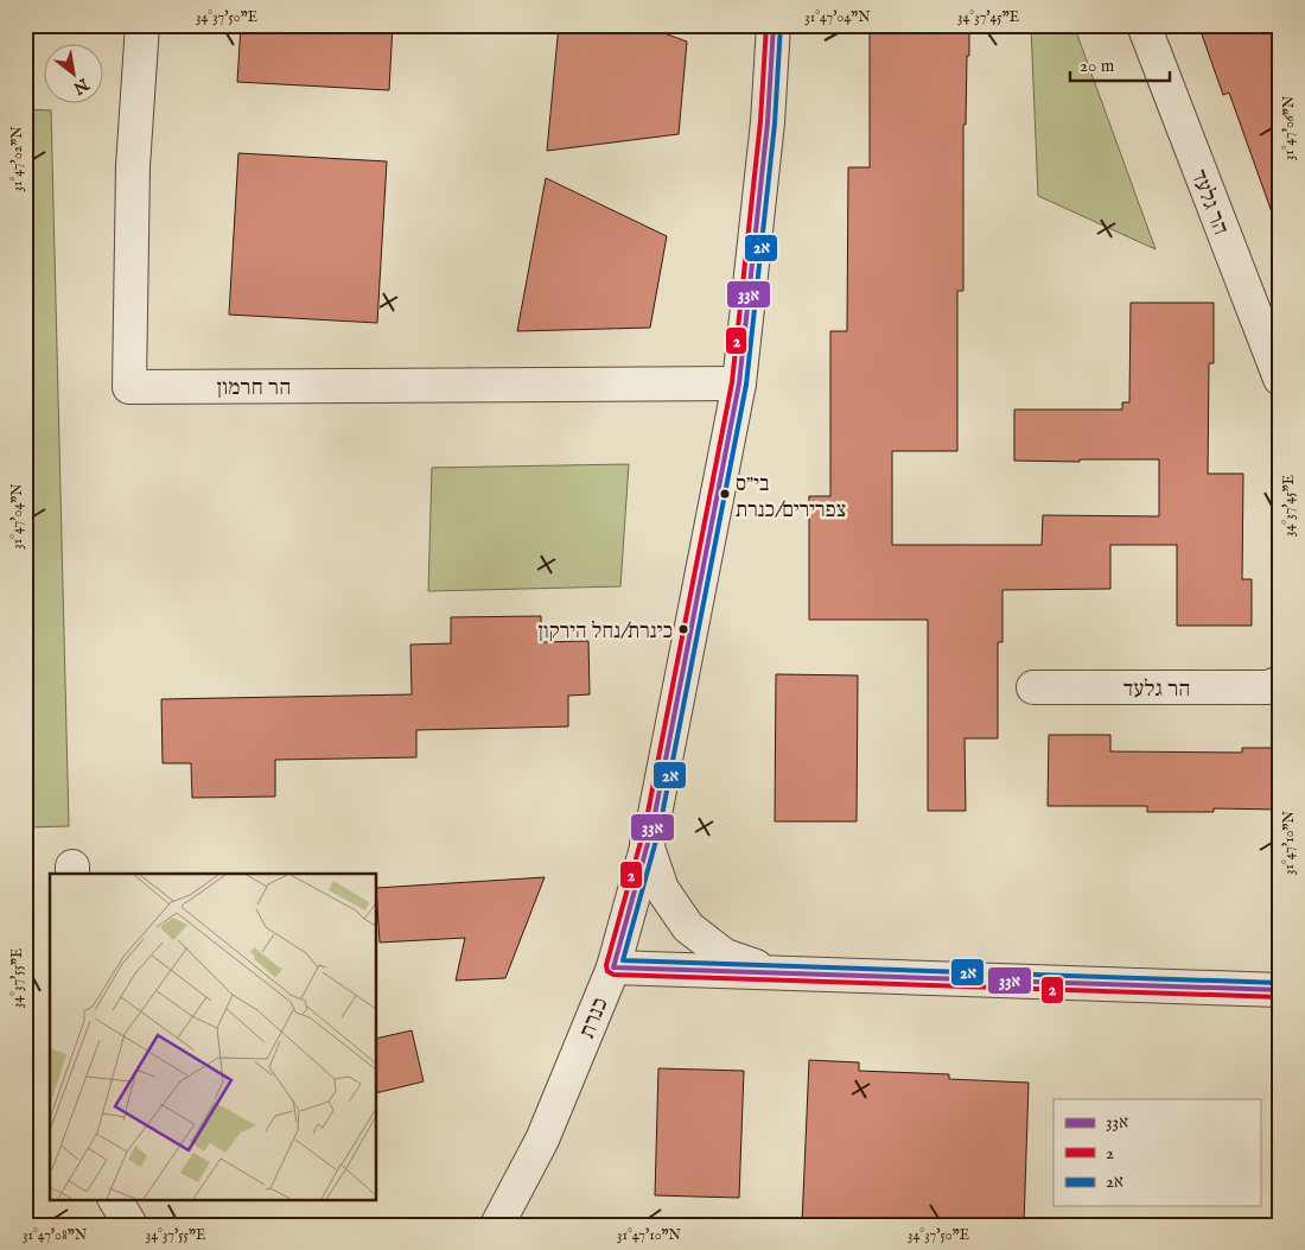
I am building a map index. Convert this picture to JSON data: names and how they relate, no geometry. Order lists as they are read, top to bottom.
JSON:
{
  "streets": {
    "street": ["הר גלעד", "הר חרמון", "כנרת"]
  },
  "crossings": [
    ["הר חרמון", "כנרת"]
  ],
  "places": ["בי״ס צפרירים/כנרת", "כינרת/נחל הירקון"],
  "lines": ["transit line 33א", "transit line 2", "transit line 2א"],
  "legend": ["33א", "2", "2א"],
  "scale_bar": "20 m",
  "north": "bottom right",
  "coordinates": [
    "34°37'50\"E",
    "31°47'04\"N",
    "34°37'45\"E",
    "31°47'06\"N",
    "31°47'02\"N",
    "31°47'10\"N",
    "34°37'55\"E",
    "31°47'08\"N"
  ]
}
